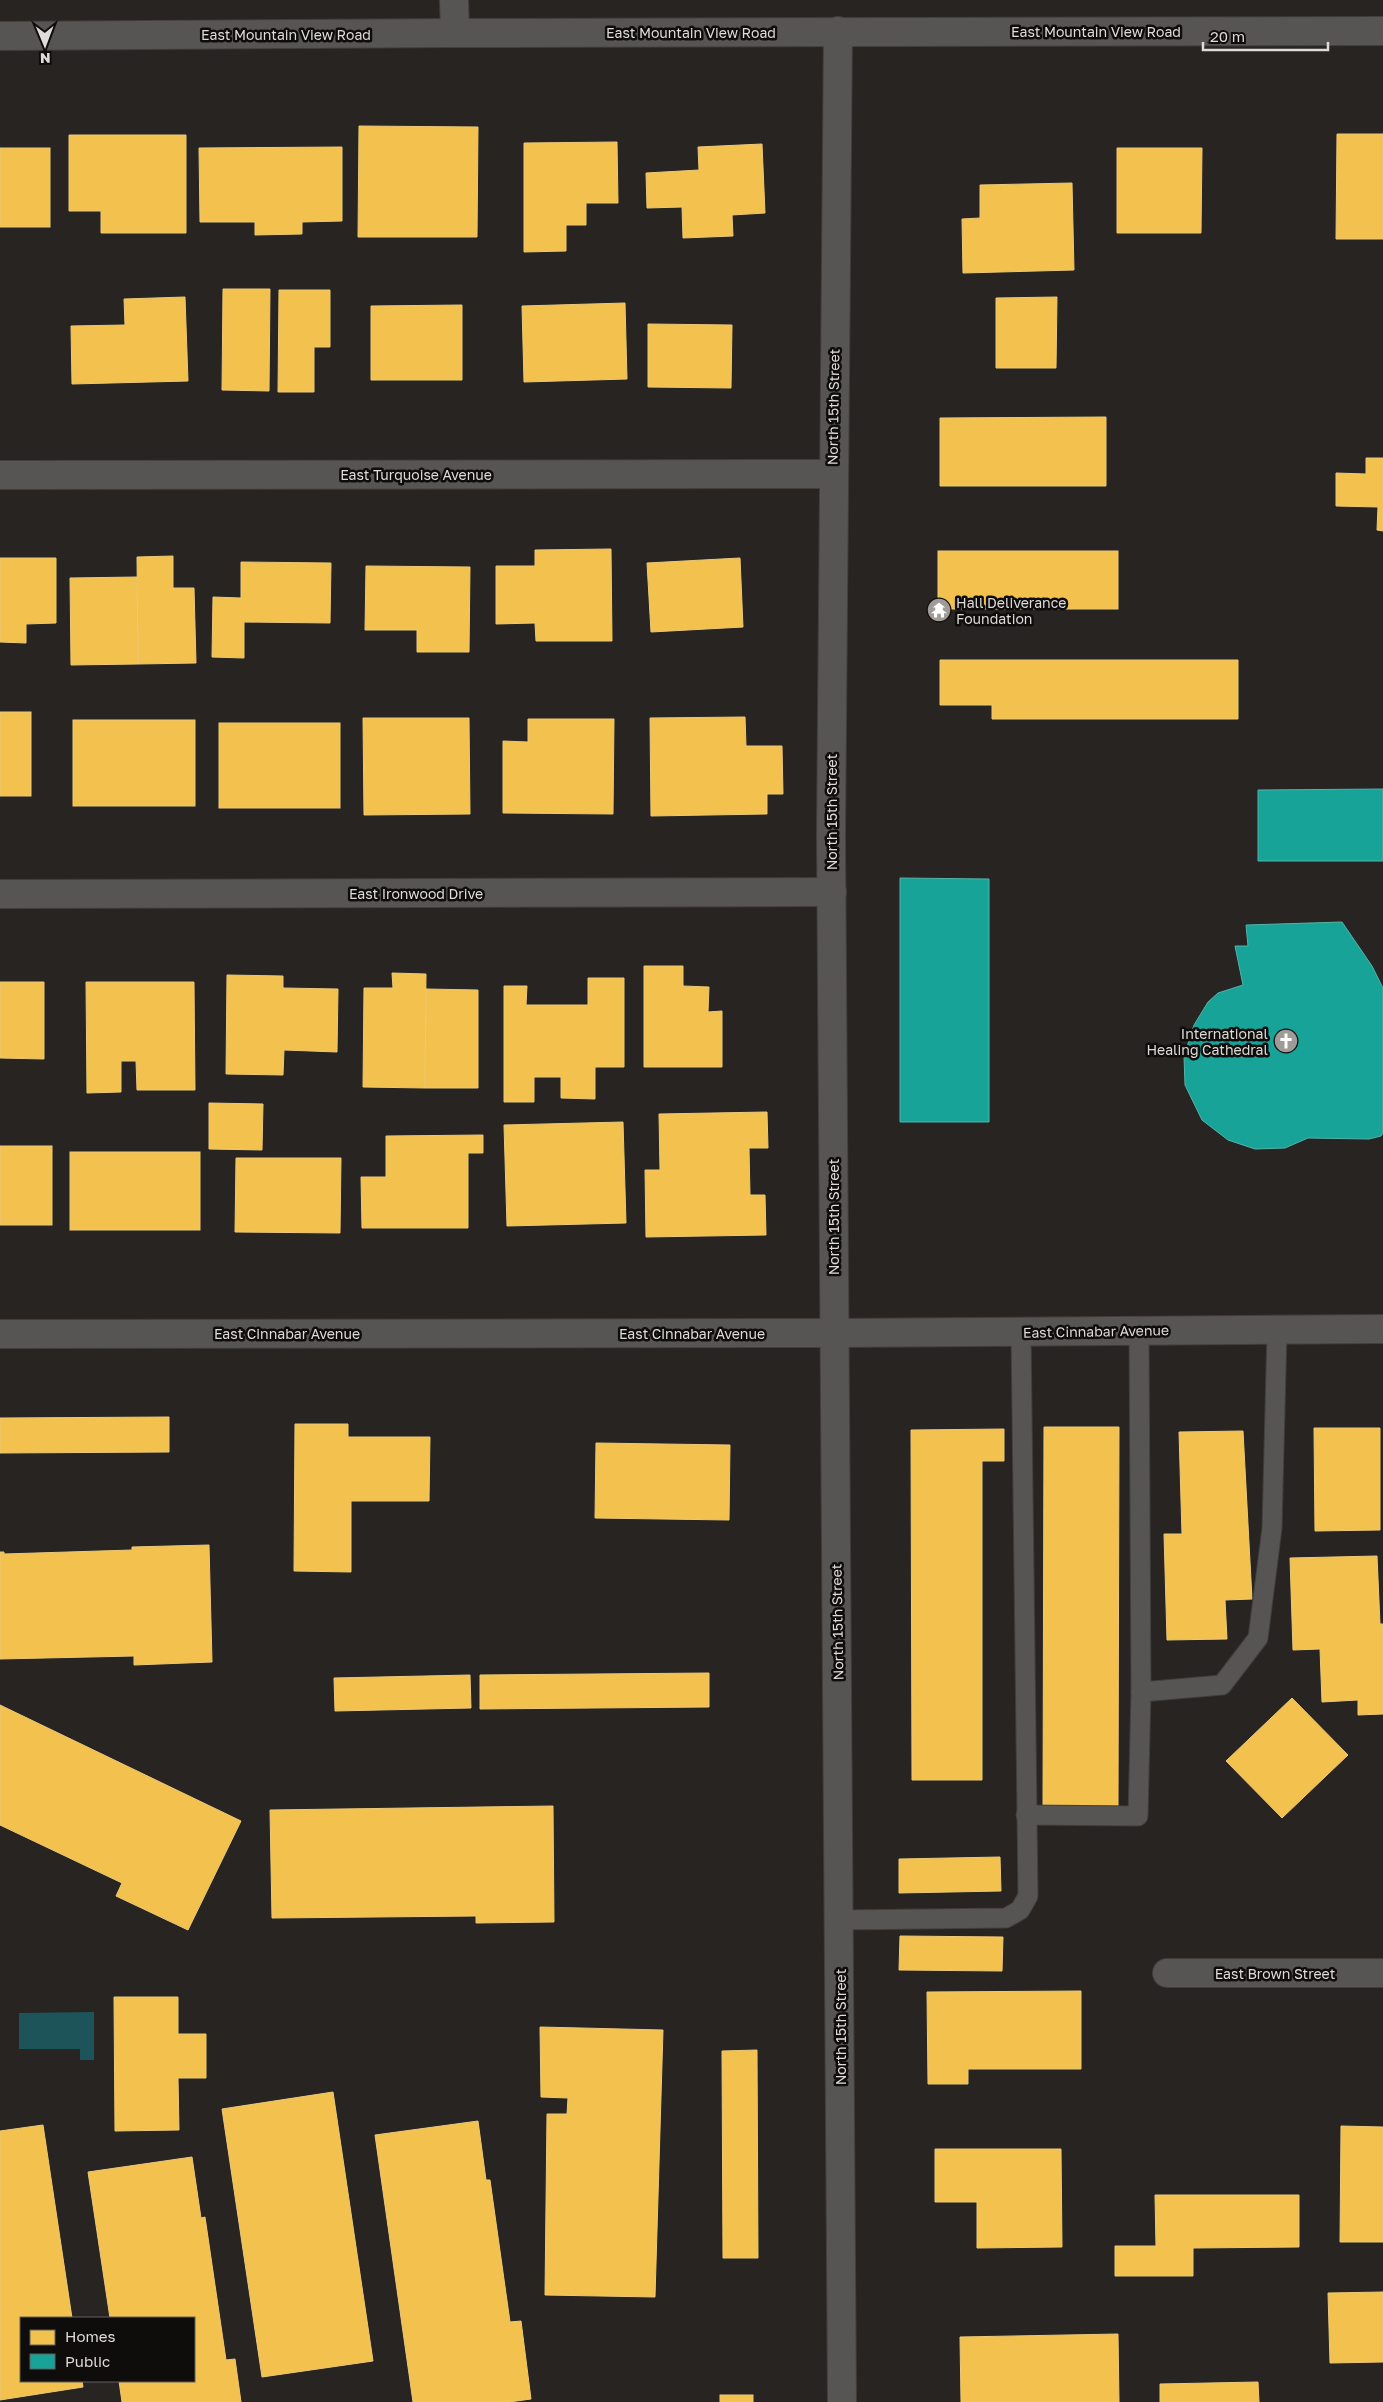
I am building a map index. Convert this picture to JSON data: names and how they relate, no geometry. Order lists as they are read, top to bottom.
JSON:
{
  "streets": {
    "street": [
      "East Mountain View Road",
      "North 15th Street",
      "East Turquoise Avenue",
      "East Ironwood Drive",
      "East Cinnabar Avenue",
      "East Brown Street"
    ]
  },
  "crossings": [
    ["East Mountain View Road", "North 15th Street"],
    ["North 15th Street", "East Turquoise Avenue"],
    ["North 15th Street", "East Ironwood Drive"],
    ["North 15th Street", "East Cinnabar Avenue"]
  ],
  "places": {
    "temple": ["Hall Deliverance Foundation"],
    "church": ["International Healing Cathedral"]
  },
  "legend": ["Homes", "Public"],
  "scale_bar": "20 m",
  "north": "bottom"
}
